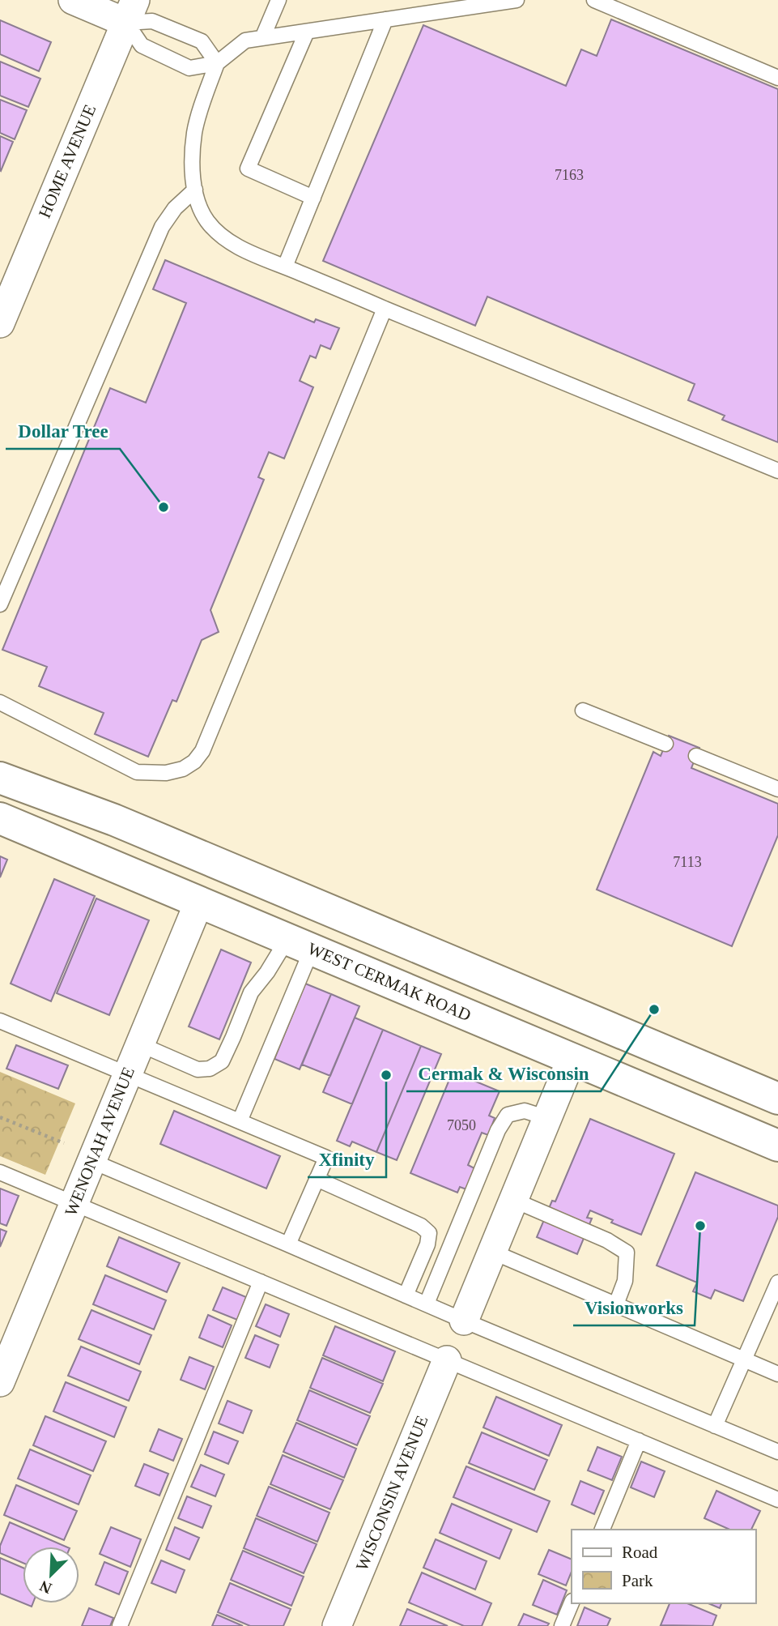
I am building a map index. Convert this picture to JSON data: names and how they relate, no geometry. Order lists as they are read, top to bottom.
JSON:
{
  "streets": {
    "main road": ["WEST CERMAK ROAD"],
    "street": ["HOME AVENUE", "WENONAH AVENUE", "WISCONSIN AVENUE"]
  },
  "crossings": [
    ["WEST CERMAK ROAD", "WENONAH AVENUE"]
  ],
  "places": [
    "Dollar Tree",
    "Cermak & Wisconsin",
    "Xfinity",
    "Visionworks"
  ],
  "house_numbers": ["7163", "7113", "7050"],
  "legend": ["Road", "Park"],
  "north": "bottom left"
}
